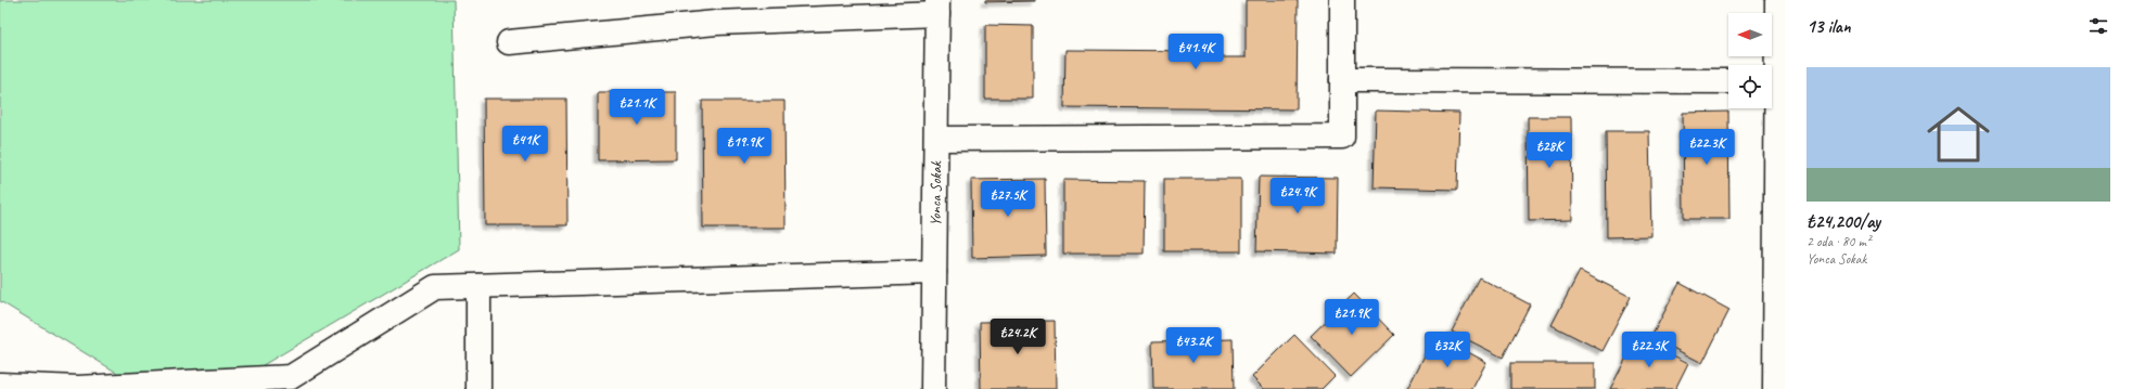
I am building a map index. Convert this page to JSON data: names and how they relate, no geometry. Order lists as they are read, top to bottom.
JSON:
{
  "streets": {
    "street": ["Yonca Sokak"]
  },
  "north": "left",
  "page": {
    "heading": "13 ilan",
    "price": [
      "₺41.4K",
      "₺21.1K",
      "₺41K",
      "₺19.9K",
      "₺22.3K",
      "₺28K",
      "₺24.9K",
      "₺27.5K",
      "₺21.9K",
      "₺24.2K",
      "₺43.2K",
      "₺32K",
      "₺22.5K"
    ],
    "list": [
      {
        "name": "₺24,200/ay",
        "note": "2 oda · 80 m² · Yonca Sokak"
      }
    ]
  }
}
